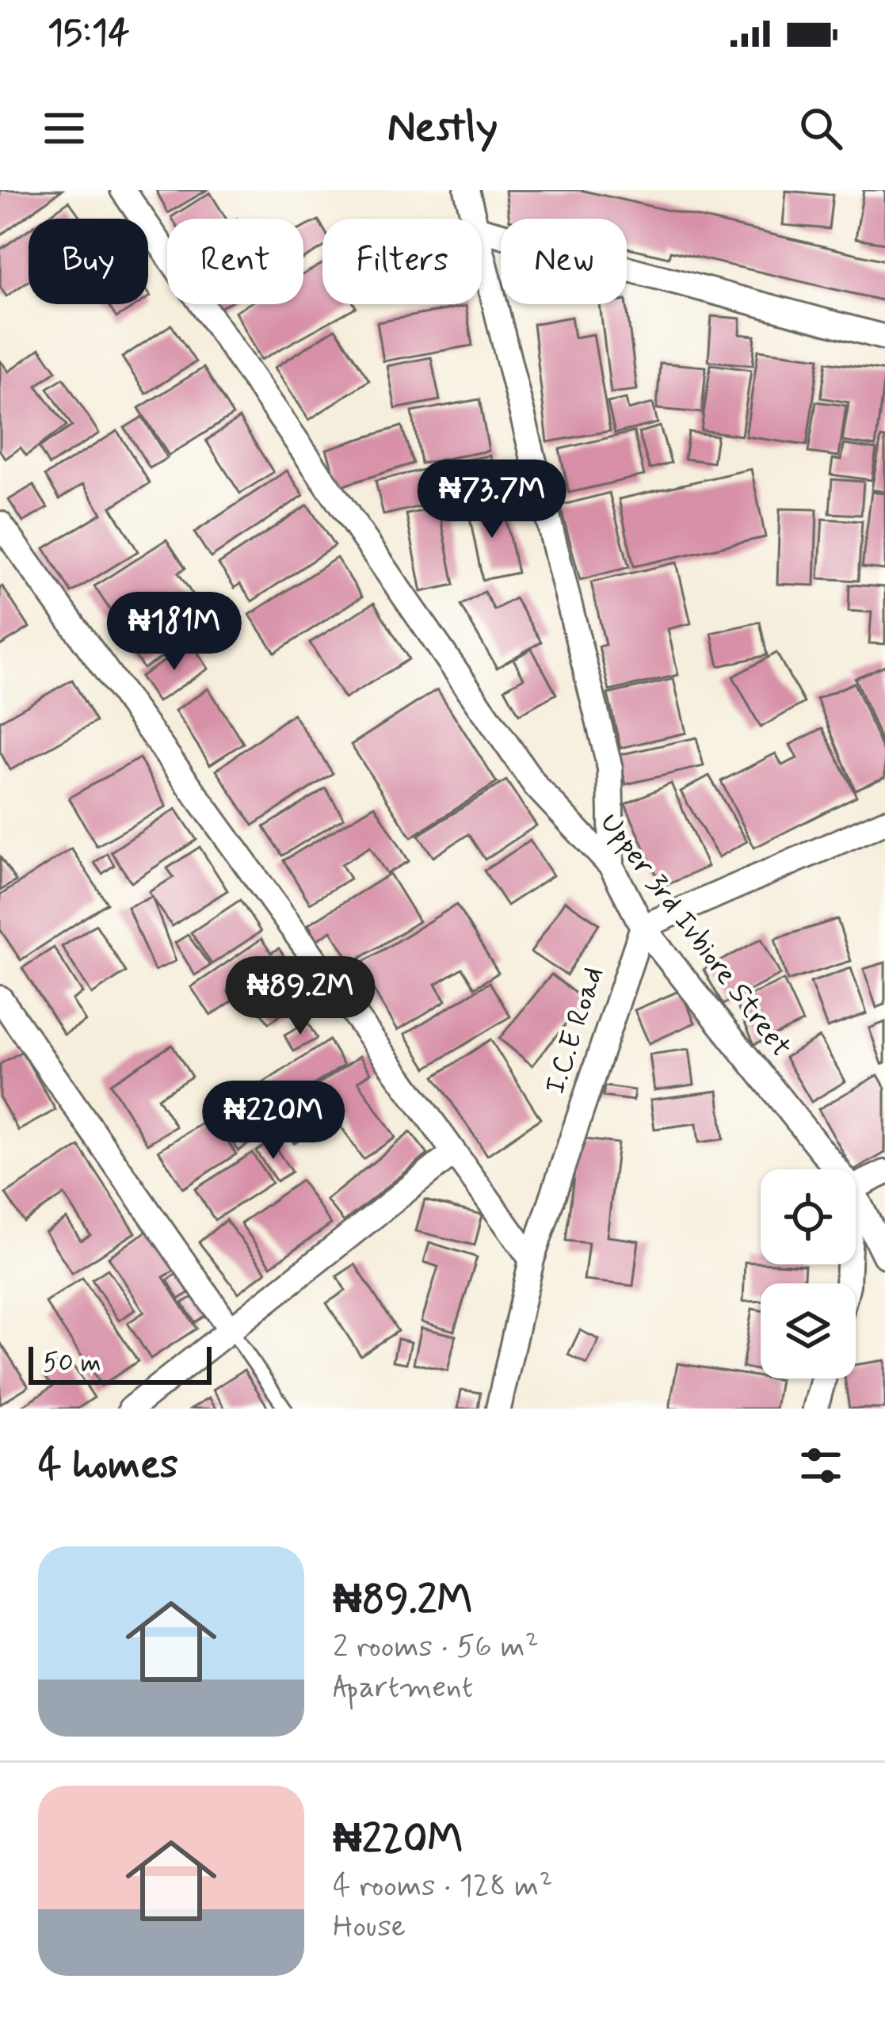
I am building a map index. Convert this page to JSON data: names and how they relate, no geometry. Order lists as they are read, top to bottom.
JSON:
{
  "streets": {
    "street": ["Upper 3rd Ivbiore Street", "I.C.E Road"]
  },
  "crossings": [
    ["Upper 3rd Ivbiore Street", "I.C.E Road"]
  ],
  "scale_bar": "50 m",
  "page": {
    "status": "15:14",
    "header": "Nestly",
    "chip": [
      "Buy",
      "Rent",
      "Filters",
      "New"
    ],
    "price": [
      "₦73.7M",
      "₦181M",
      "₦89.2M",
      "₦220M"
    ],
    "scale": "50 m",
    "heading": "4 homes",
    "list": [
      {
        "name": "₦89.2M",
        "note": "2 rooms · 56 m² · Apartment"
      },
      {
        "name": "₦220M",
        "note": "4 rooms · 128 m² · House"
      }
    ]
  }
}
